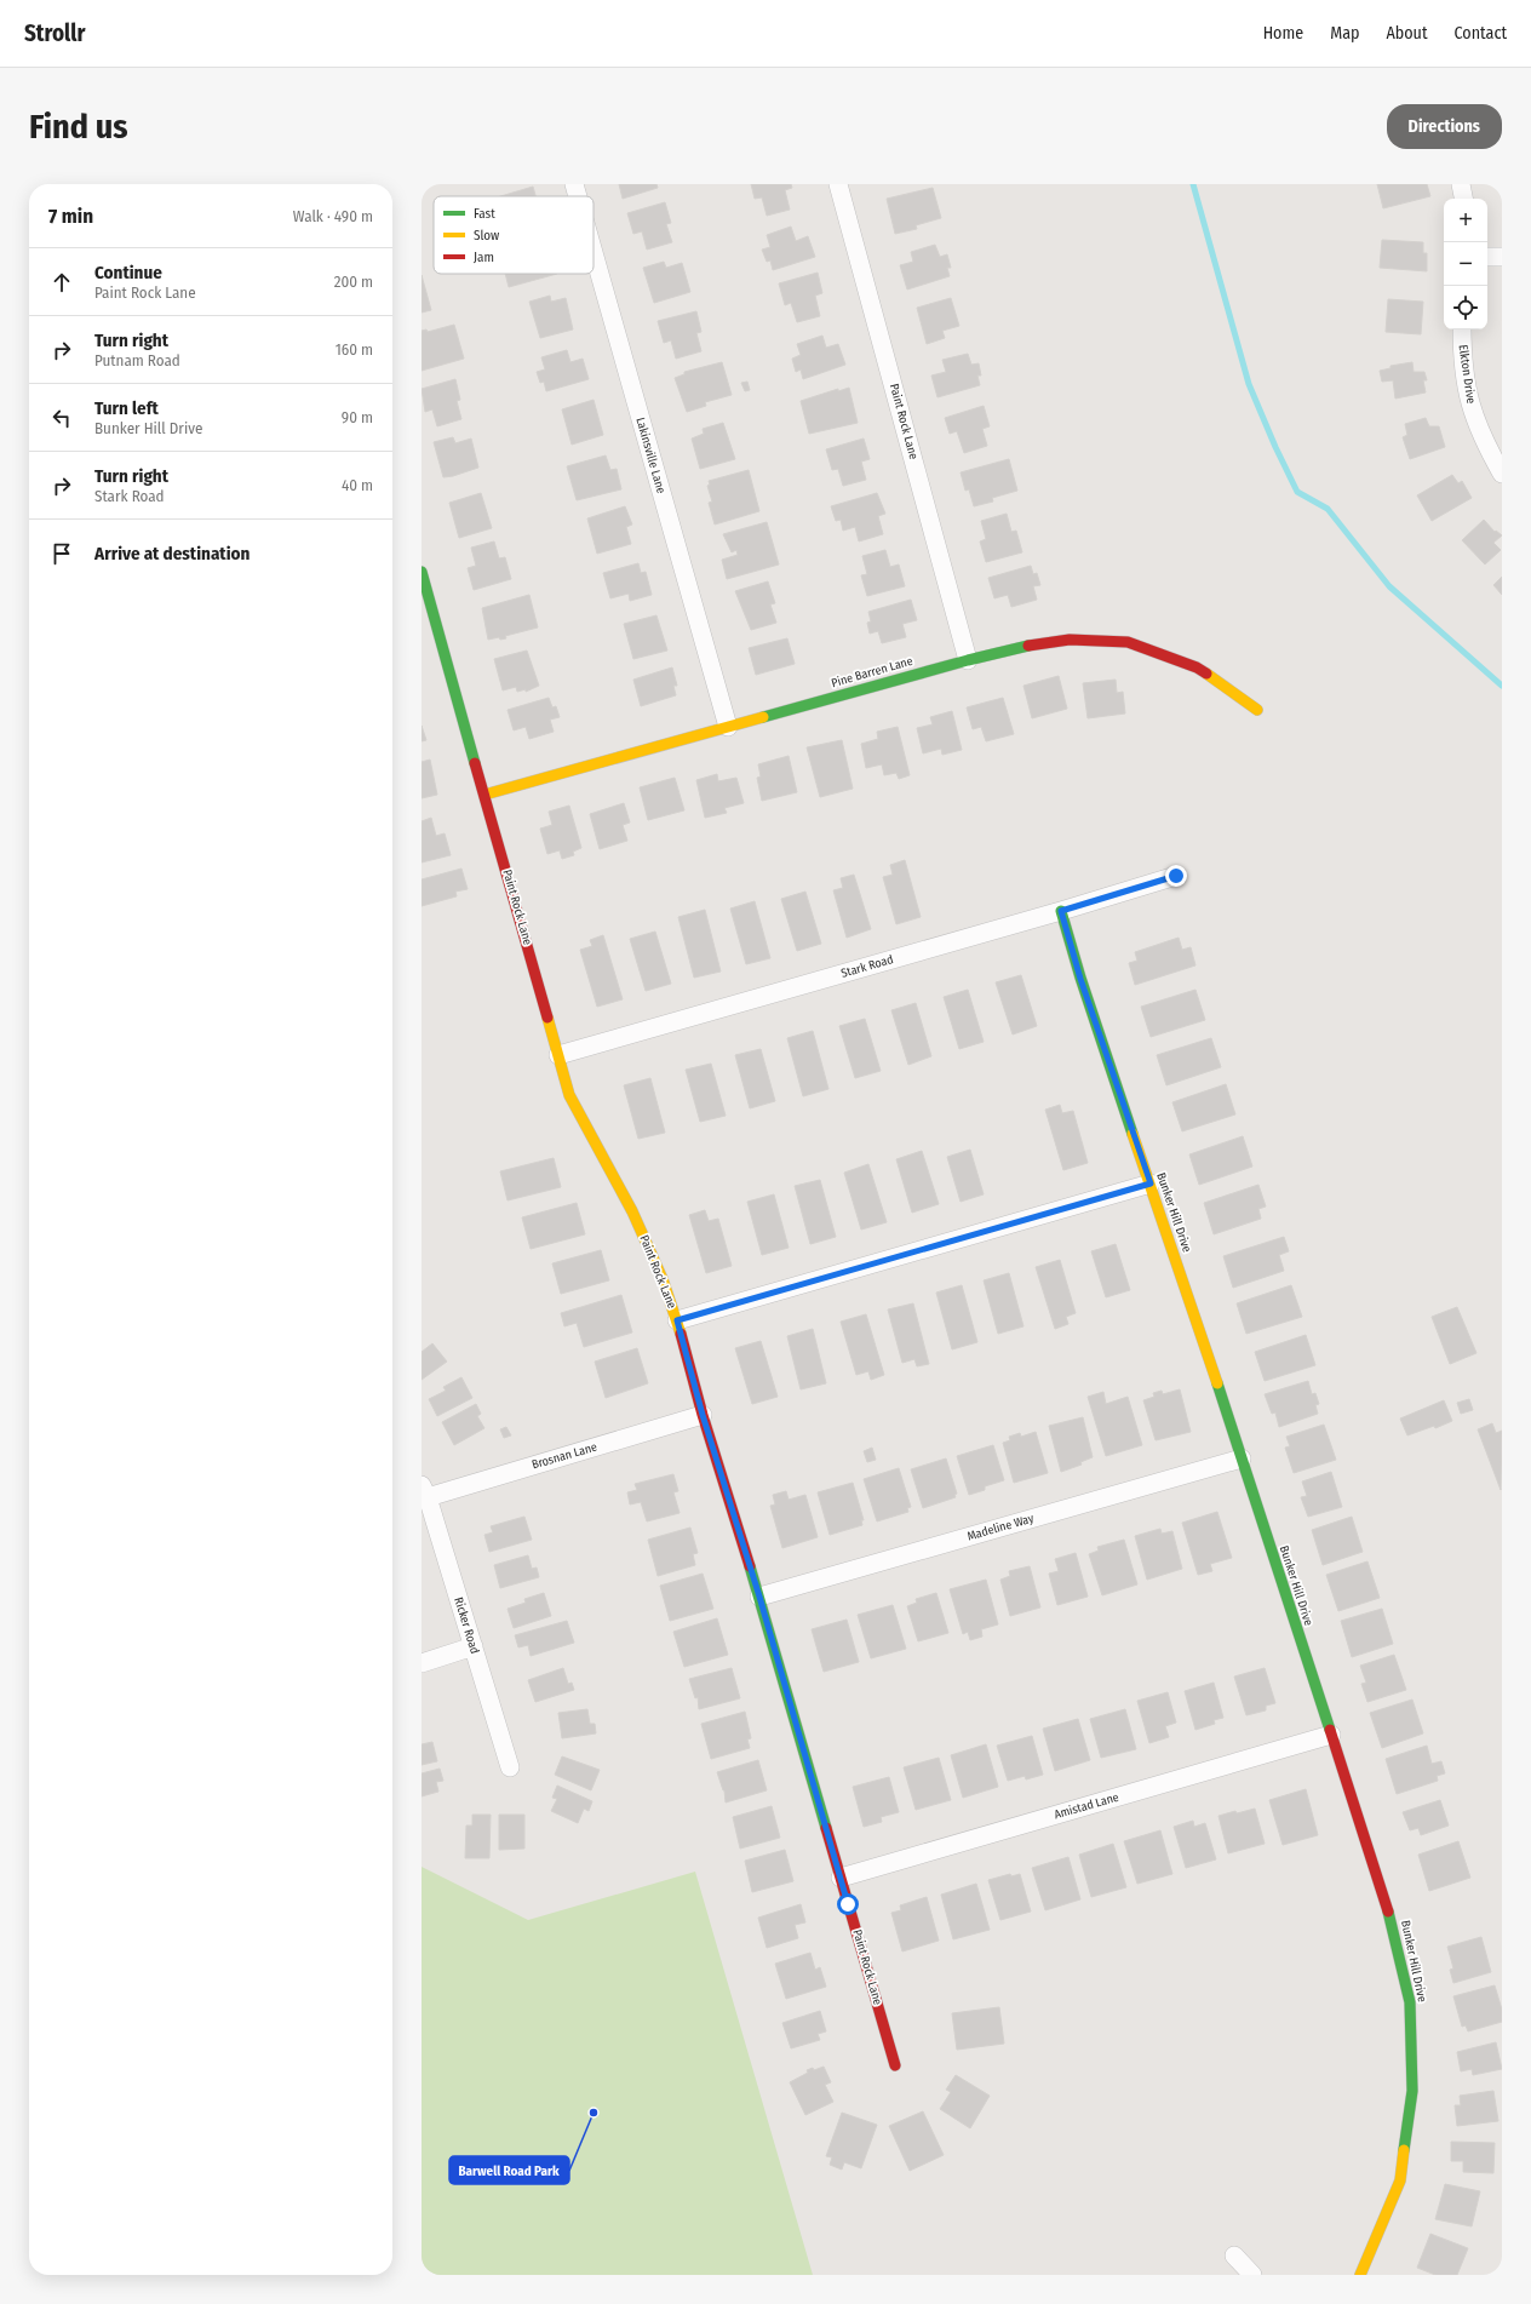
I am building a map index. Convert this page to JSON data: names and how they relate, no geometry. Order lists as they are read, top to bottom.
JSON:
{
  "streets": {
    "street": [
      "Elkton Drive",
      "Paint Rock Lane",
      "Lakinsville Lane",
      "Pine Barren Lane",
      "Stark Road",
      "Bunker Hill Drive",
      "Brosnan Lane",
      "Madeline Way",
      "Ricker Road",
      "Amistad Lane"
    ]
  },
  "crossings": [
    ["Paint Rock Lane", "Pine Barren Lane"],
    ["Paint Rock Lane", "Stark Road"],
    ["Paint Rock Lane", "Brosnan Lane"],
    ["Paint Rock Lane", "Madeline Way"],
    ["Paint Rock Lane", "Amistad Lane"],
    ["Lakinsville Lane", "Pine Barren Lane"],
    ["Stark Road", "Bunker Hill Drive"],
    ["Bunker Hill Drive", "Madeline Way"],
    ["Bunker Hill Drive", "Amistad Lane"],
    ["Brosnan Lane", "Ricker Road"]
  ],
  "places": ["Barwell Road Park"],
  "legend": ["Fast", "Slow", "Jam"],
  "page": {
    "header": "Strollr",
    "nav": [
      "Home",
      "Map",
      "About",
      "Contact"
    ],
    "buttons": "Directions",
    "title": "Find us",
    "heading": ["7 min", "Walk · 490 m"],
    "map_buttons": ["+", "−"],
    "list": [
      ["Continue", "Paint Rock Lane", "200 m"],
      ["Turn right", "Putnam Road", "160 m"],
      ["Turn left", "Bunker Hill Drive", "90 m"],
      ["Turn right", "Stark Road", "40 m"],
      "Arrive at destination"
    ]
  }
}
